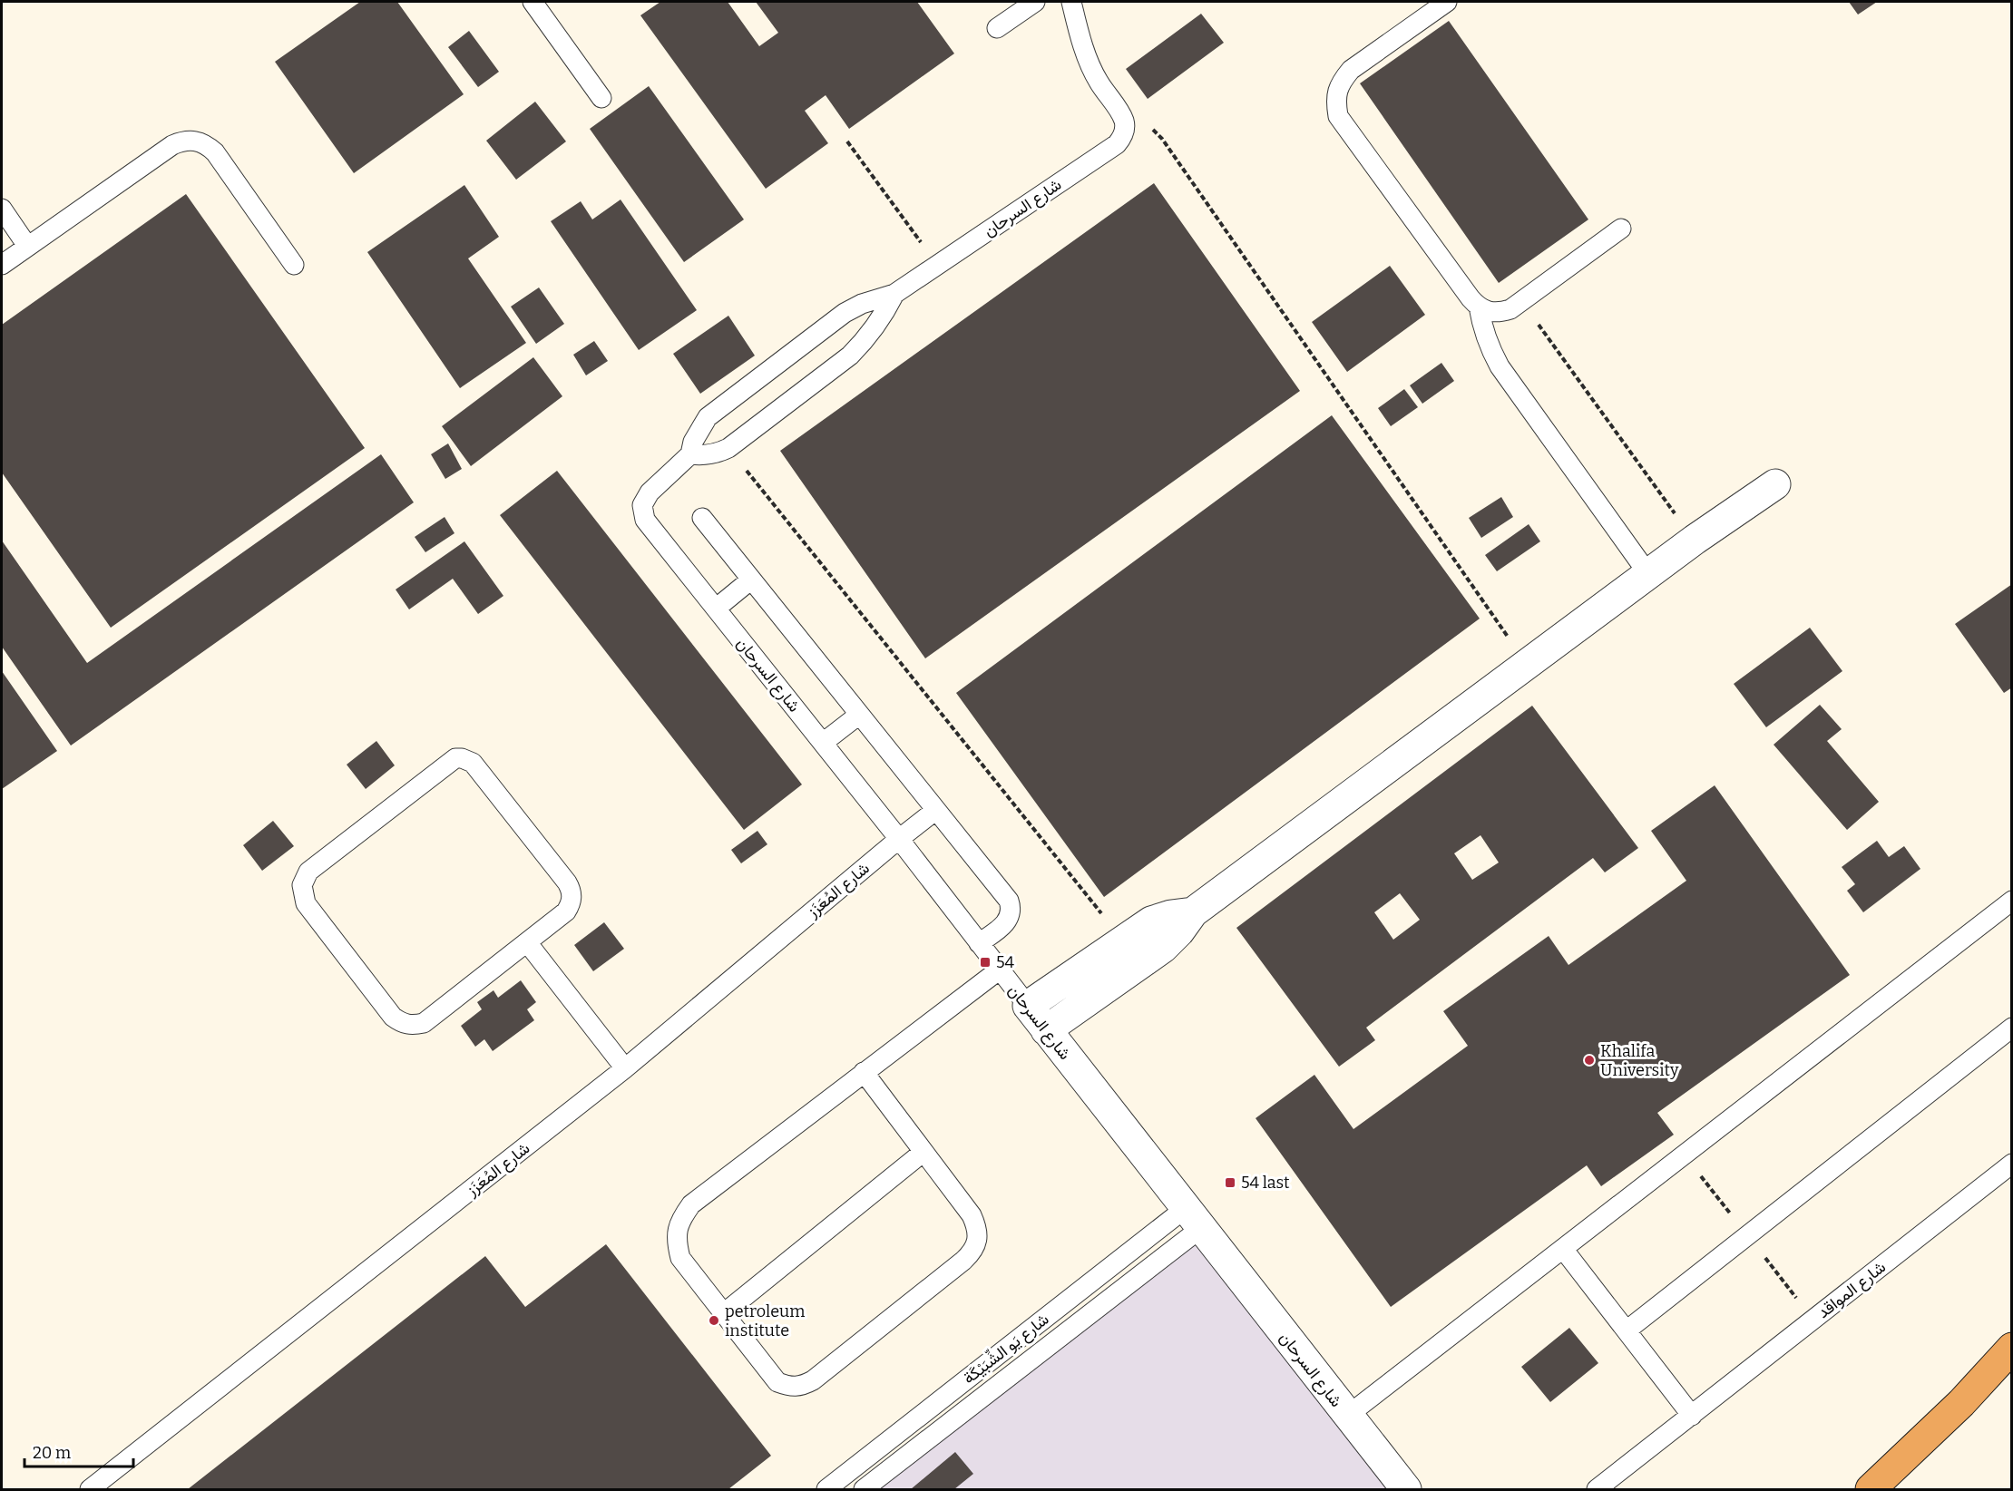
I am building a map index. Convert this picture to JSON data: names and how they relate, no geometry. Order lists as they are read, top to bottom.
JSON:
{
  "streets": {
    "street": ["شارع السرحان"],
    "lane": ["شارع المُعَزَز", "شارع المواقد", "شارع يَو الشِّبَيْكَة"]
  },
  "crossings": [
    ["شارع السرحان", "شارع المُعَزَز"],
    ["شارع السرحان", "شارع يَو الشِّبَيْكَة"]
  ],
  "places": {
    "transit": ["54", "54 last"],
    "other": ["Khalifa University", "petroleum institute"]
  },
  "scale_bar": "20 m"
}
